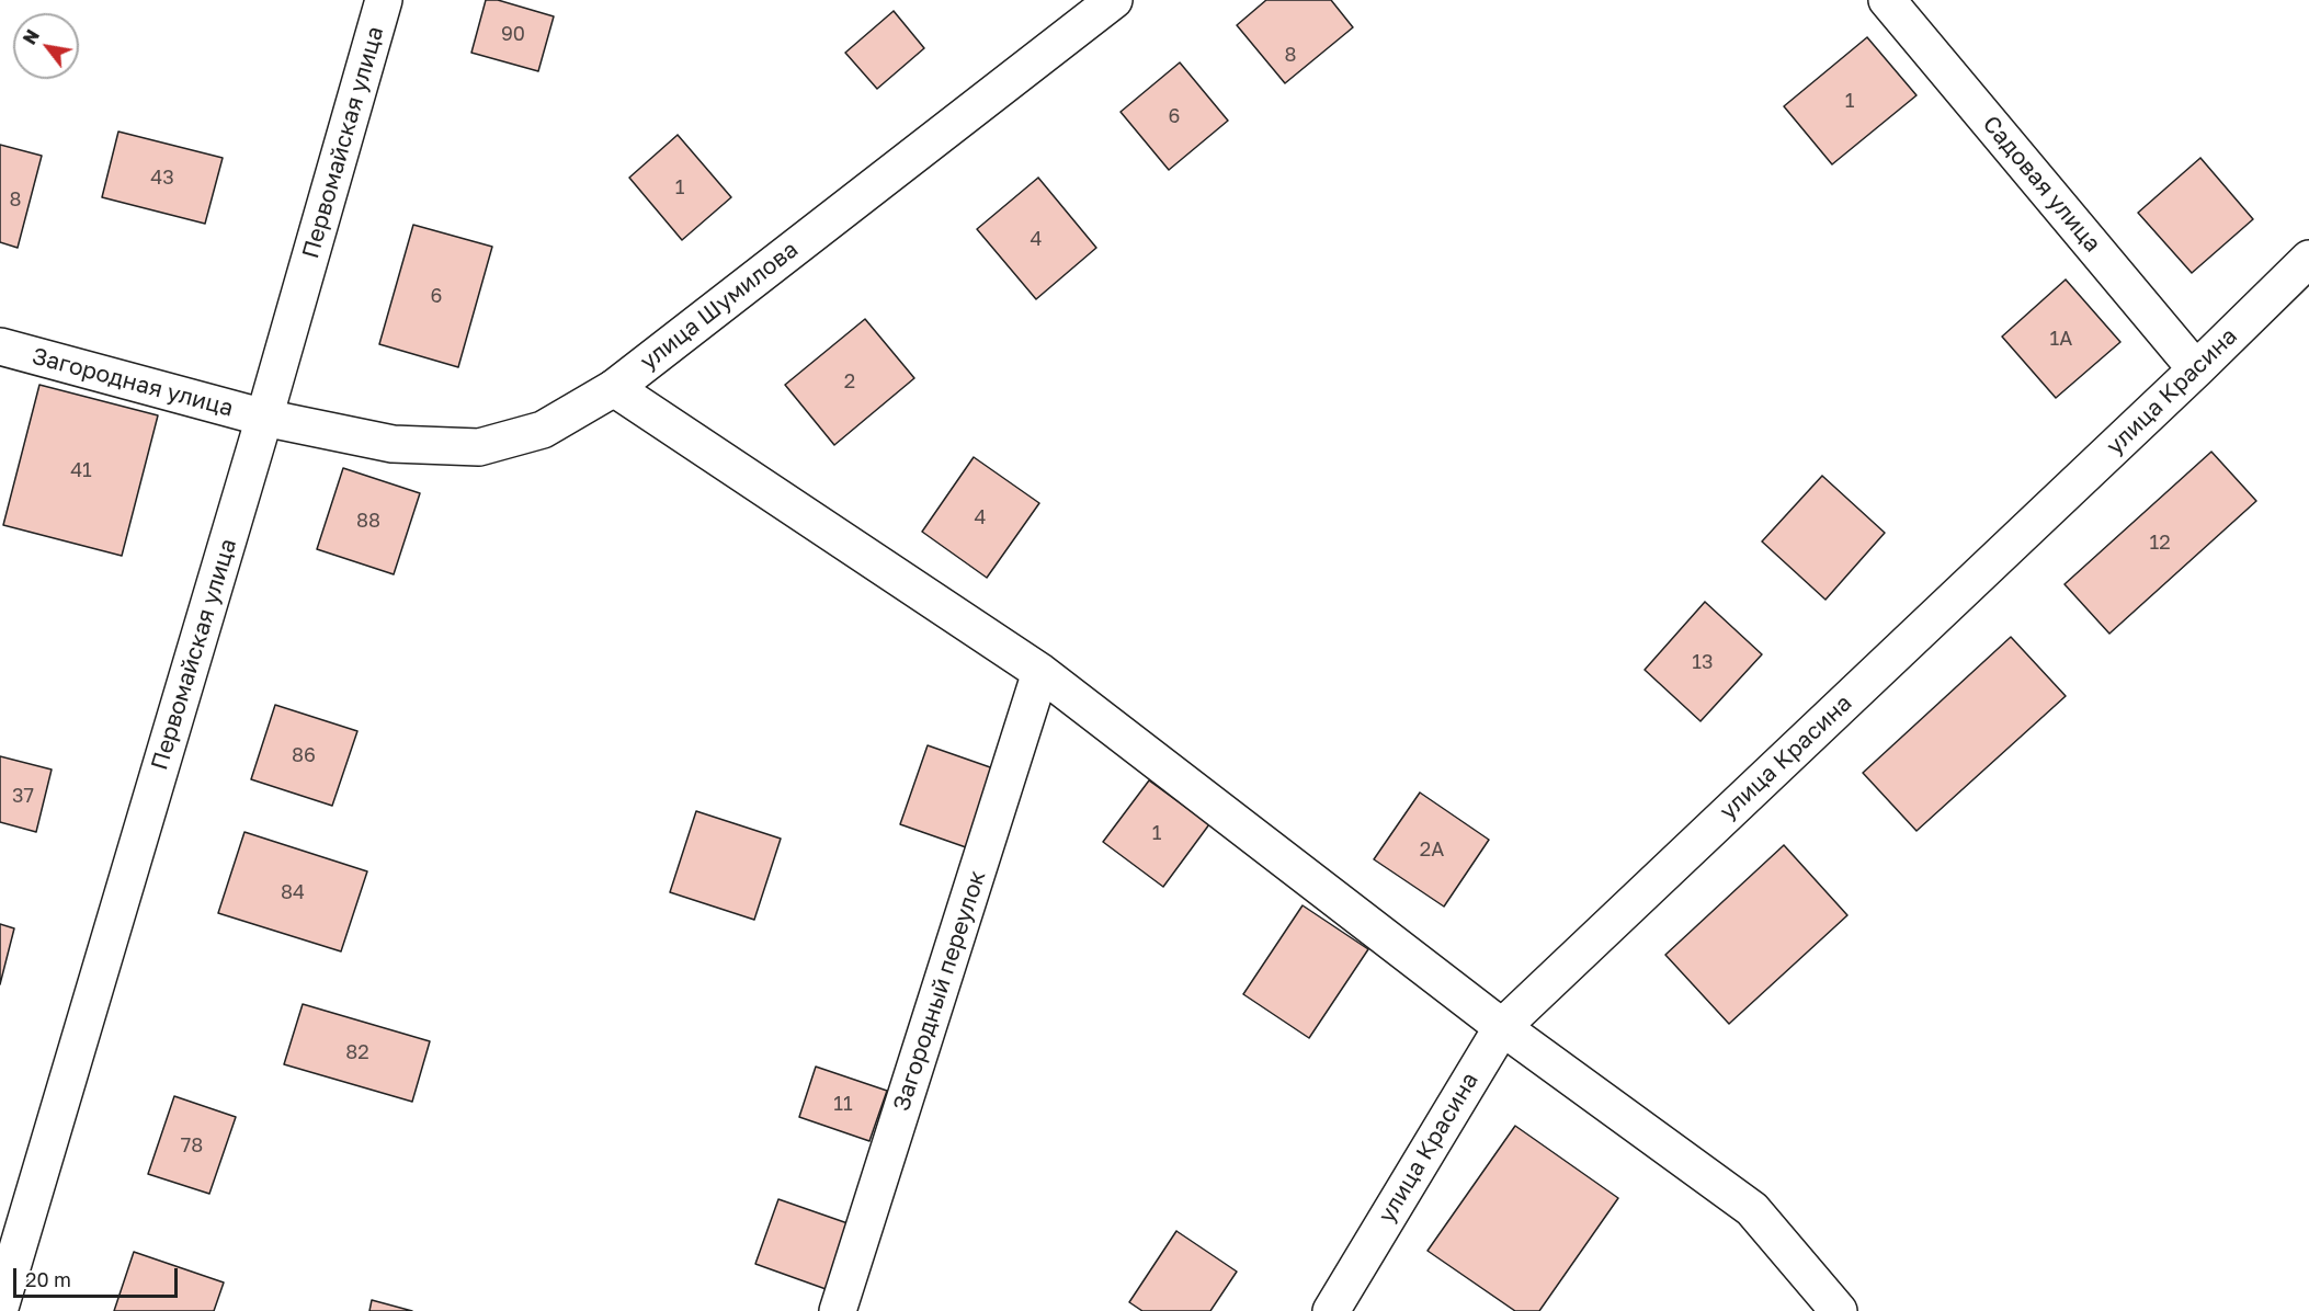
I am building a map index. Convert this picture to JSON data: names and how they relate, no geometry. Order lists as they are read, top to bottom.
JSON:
{
  "streets": {
    "street": [
      "Первомайская улица",
      "Садовая улица",
      "улица Шумилова",
      "Загородная улица",
      "улица Красина",
      "Загородный переулок"
    ]
  },
  "crossings": [
    ["Первомайская улица", "улица Шумилова"],
    ["Первомайская улица", "Загородная улица"],
    ["Садовая улица", "улица Красина"],
    ["улица Шумилова", "Загородная улица"]
  ],
  "house_numbers": [
    "90",
    "8",
    "1",
    "6",
    "43",
    "1",
    "8",
    "4",
    "6",
    "1А",
    "2",
    "41",
    "4",
    "88",
    "12",
    "13",
    "86",
    "37",
    "1",
    "2А",
    "84",
    "82",
    "11",
    "78"
  ],
  "scale_bar": "20 m",
  "north": "top left"
}
